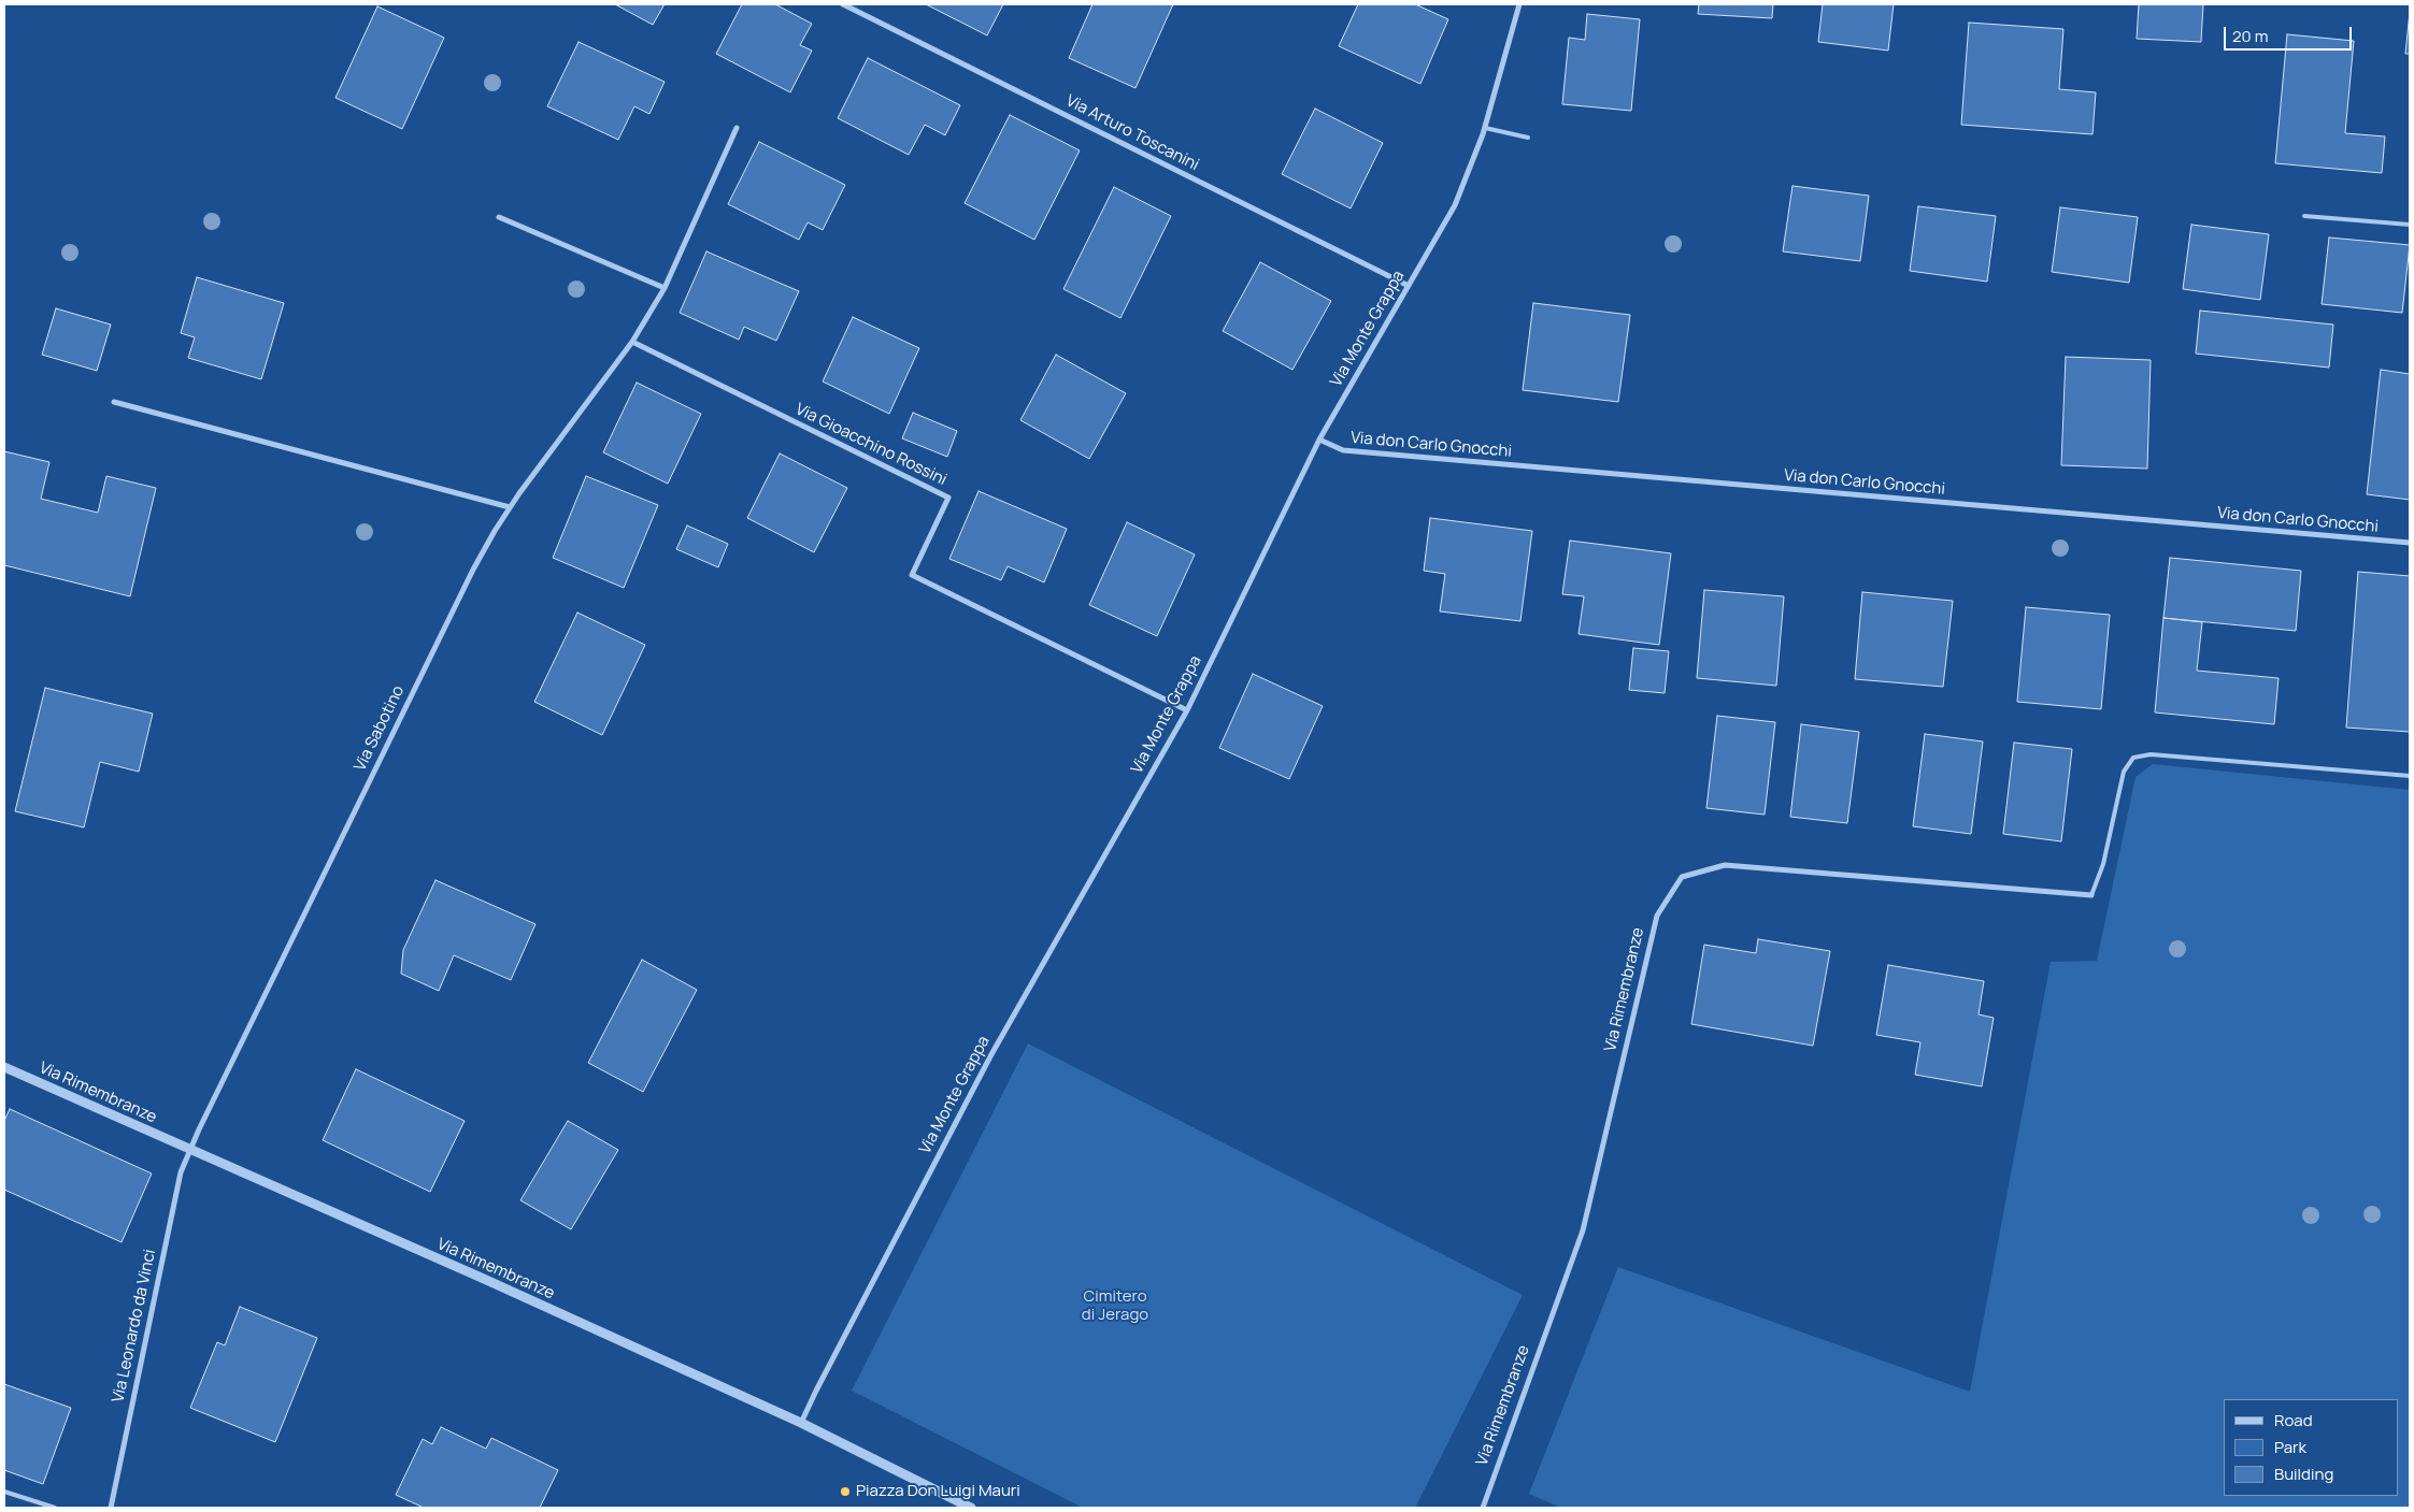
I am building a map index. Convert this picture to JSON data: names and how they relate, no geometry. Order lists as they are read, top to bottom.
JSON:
{
  "streets": {
    "street": [
      "Via Arturo Toscanini",
      "Via Monte Grappa",
      "Via Gioacchino Rossini",
      "Via don Carlo Gnocchi",
      "Via Sabotino",
      "Via Rimembranze",
      "Via Leonardo da Vinci"
    ]
  },
  "crossings": [
    ["Via Arturo Toscanini", "Via Monte Grappa"],
    ["Via Monte Grappa", "Via Gioacchino Rossini"],
    ["Via Monte Grappa", "Via don Carlo Gnocchi"],
    ["Via Monte Grappa", "Via Rimembranze"],
    ["Via Gioacchino Rossini", "Via Sabotino"],
    ["Via Sabotino", "Via Rimembranze"],
    ["Via Sabotino", "Via Leonardo da Vinci"],
    ["Via Rimembranze", "Via Leonardo da Vinci"]
  ],
  "parks": ["Cimitero di Jerago"],
  "places": ["Piazza Don Luigi Mauri"],
  "legend": ["Road", "Park", "Building"],
  "scale_bar": "20 m"
}
